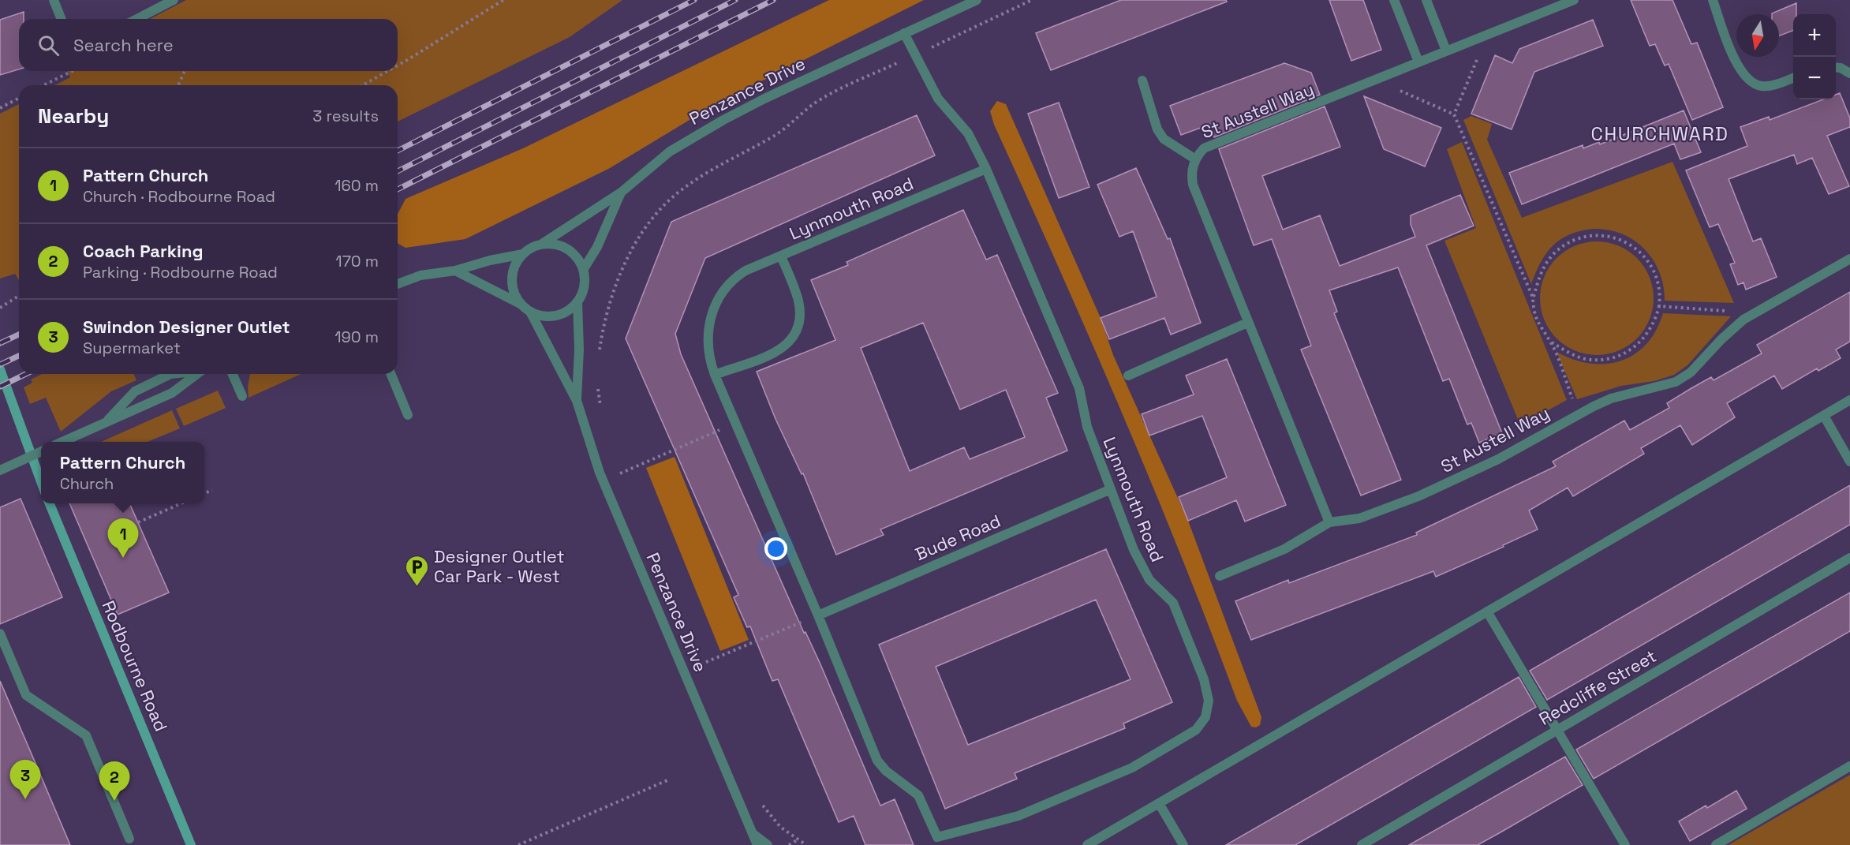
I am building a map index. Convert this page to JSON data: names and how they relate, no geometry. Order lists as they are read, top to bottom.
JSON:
{
  "streets": {
    "main road": ["Rodbourne Road"],
    "street": [
      "Penzance Drive",
      "St Austell Way",
      "Lynmouth Road",
      "Bude Road",
      "Redcliffe Street"
    ]
  },
  "crossings": [
    ["Penzance Drive", "Lynmouth Road"],
    ["Lynmouth Road", "Bude Road"]
  ],
  "districts": ["CHURCHWARD"],
  "places": {
    "parking": ["Designer Outlet Car Park - West"]
  },
  "north": "bottom",
  "page": {
    "map_buttons": ["+", "−"],
    "search": "Search here",
    "heading": ["Nearby", "3 results"],
    "list": [
      {
        "mark": "1",
        "name": "Pattern Church",
        "note": "Church · Rodbourne Road",
        "value": "160 m"
      },
      {
        "mark": "2",
        "name": "Coach Parking",
        "note": "Parking · Rodbourne Road",
        "value": "170 m"
      },
      {
        "mark": "3",
        "name": "Swindon Designer Outlet",
        "note": "Supermarket",
        "value": "190 m"
      }
    ],
    "popup": ["Pattern Church", "Church"],
    "pins": ["1", "3", "2"]
  }
}
